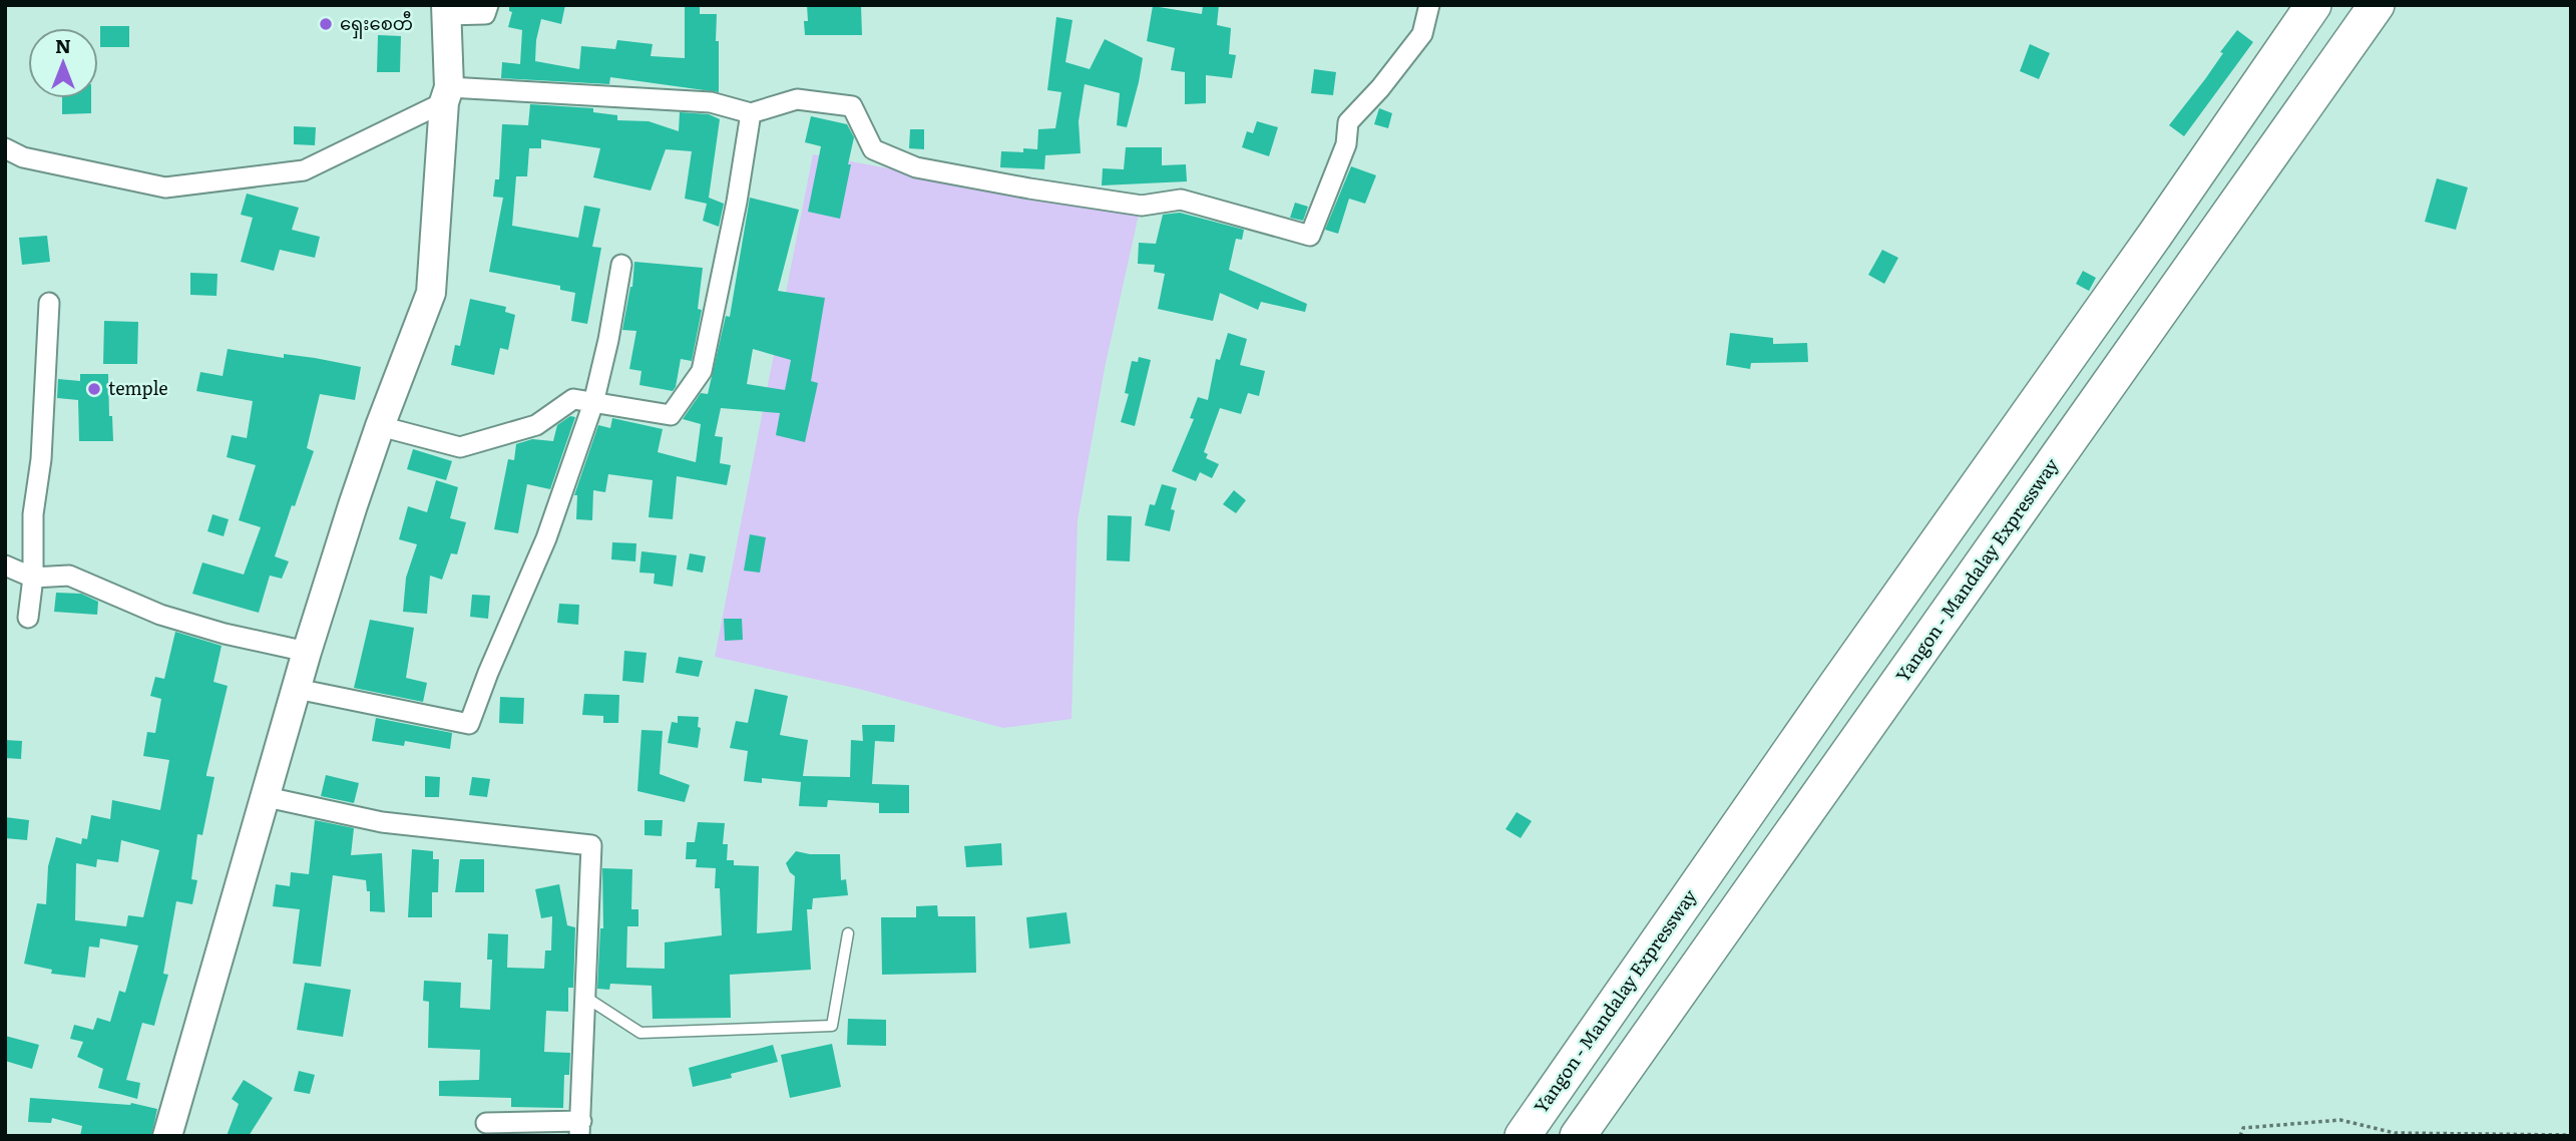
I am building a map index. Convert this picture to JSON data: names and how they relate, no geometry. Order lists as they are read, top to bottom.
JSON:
{
  "streets": {
    "highway": ["Yangon - Mandalay Expressway"]
  },
  "places": ["ရှေးစေတီ", "temple"],
  "north": "top"
}
